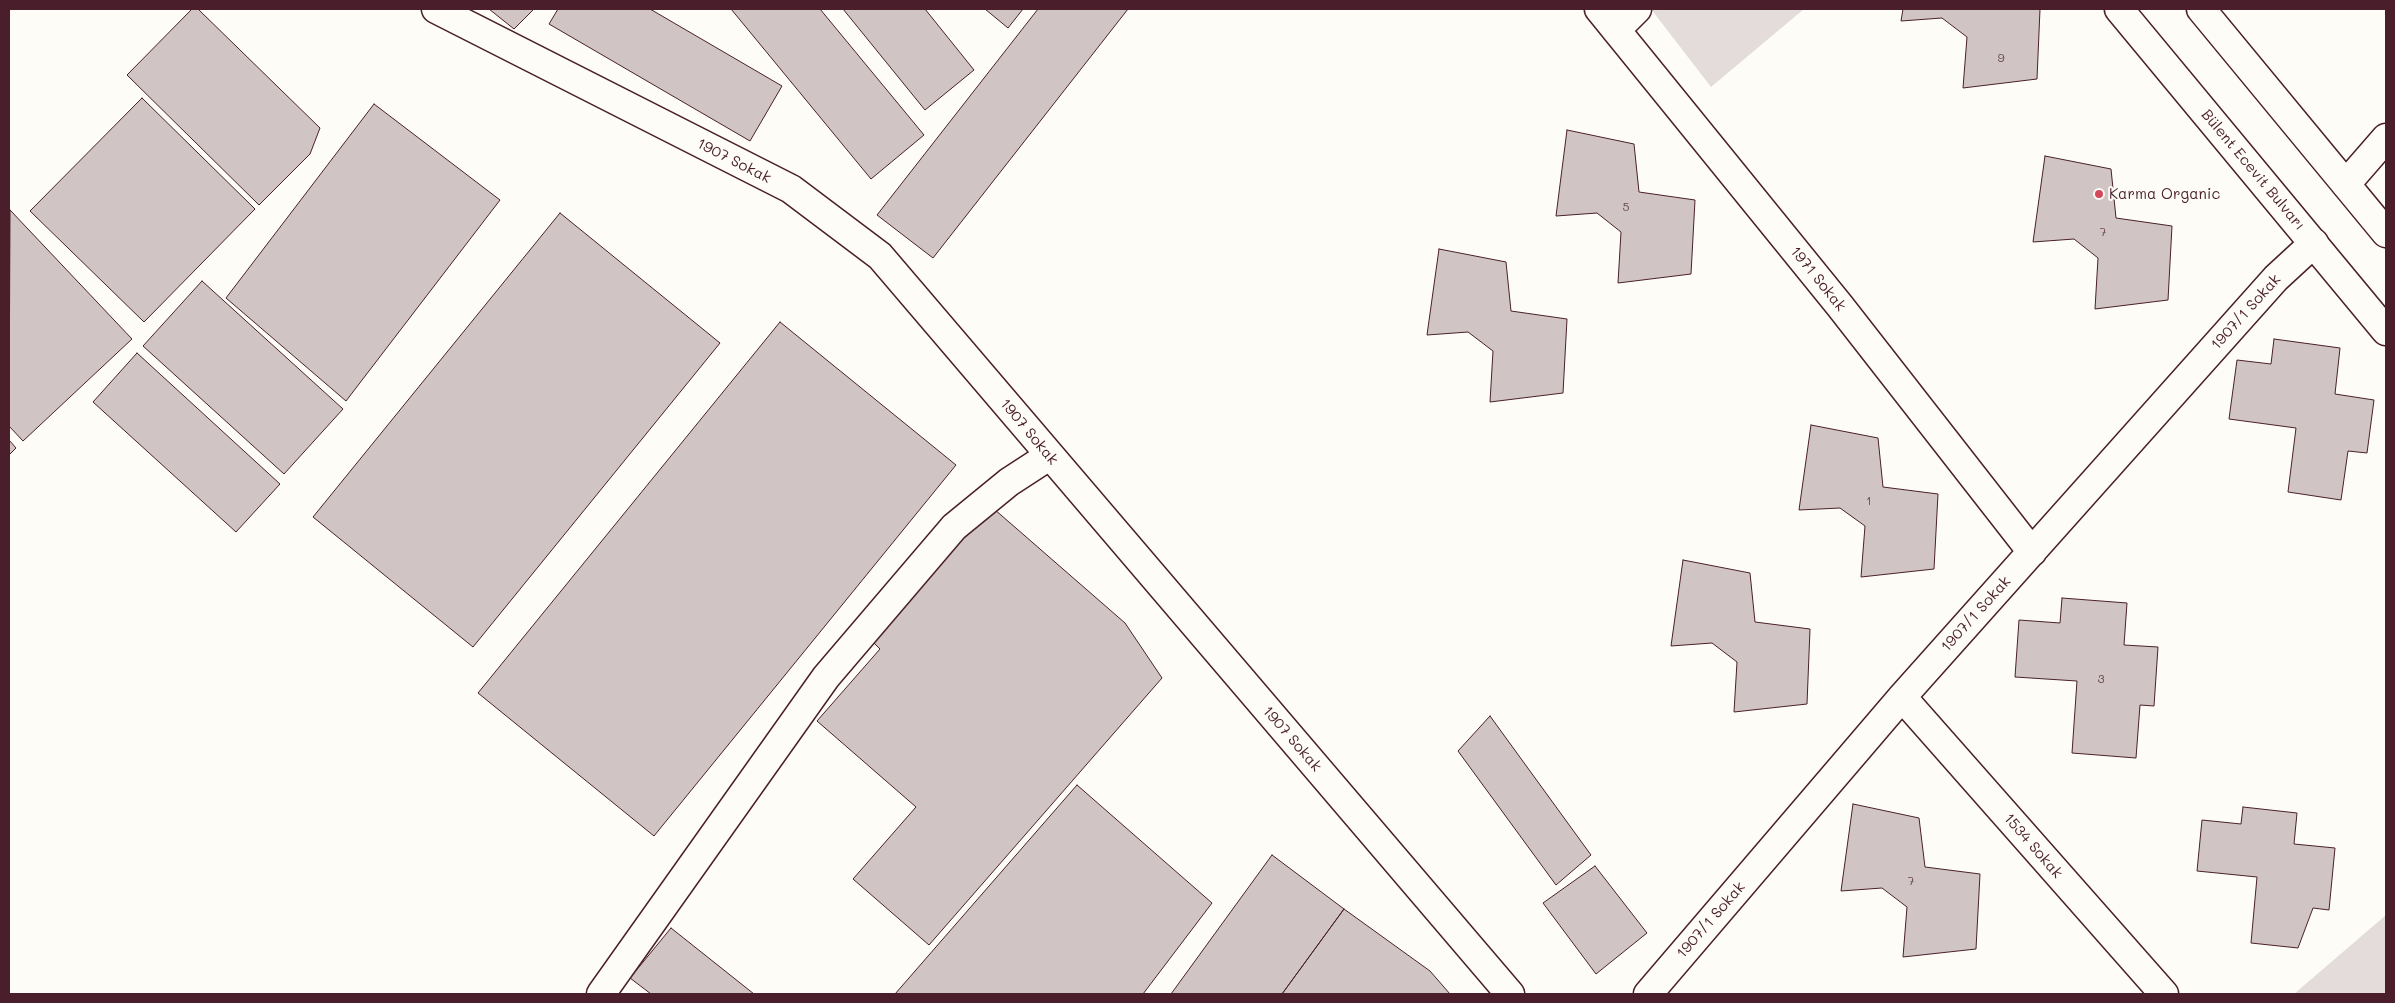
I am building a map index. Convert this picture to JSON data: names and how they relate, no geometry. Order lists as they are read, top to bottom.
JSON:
{
  "streets": {
    "street": [
      "1907 Sokak",
      "Bülent Ecevit Bulvarı",
      "1971 Sokak",
      "1907/1 Sokak",
      "1534 Sokak"
    ]
  },
  "crossings": [
    ["Bülent Ecevit Bulvarı", "1907/1 Sokak"],
    ["1971 Sokak", "1907/1 Sokak"],
    ["1907/1 Sokak", "1534 Sokak"]
  ],
  "places": ["Karma Organic"],
  "house_numbers": [
    "9",
    "5",
    "7",
    "1",
    "3",
    "7"
  ]
}
